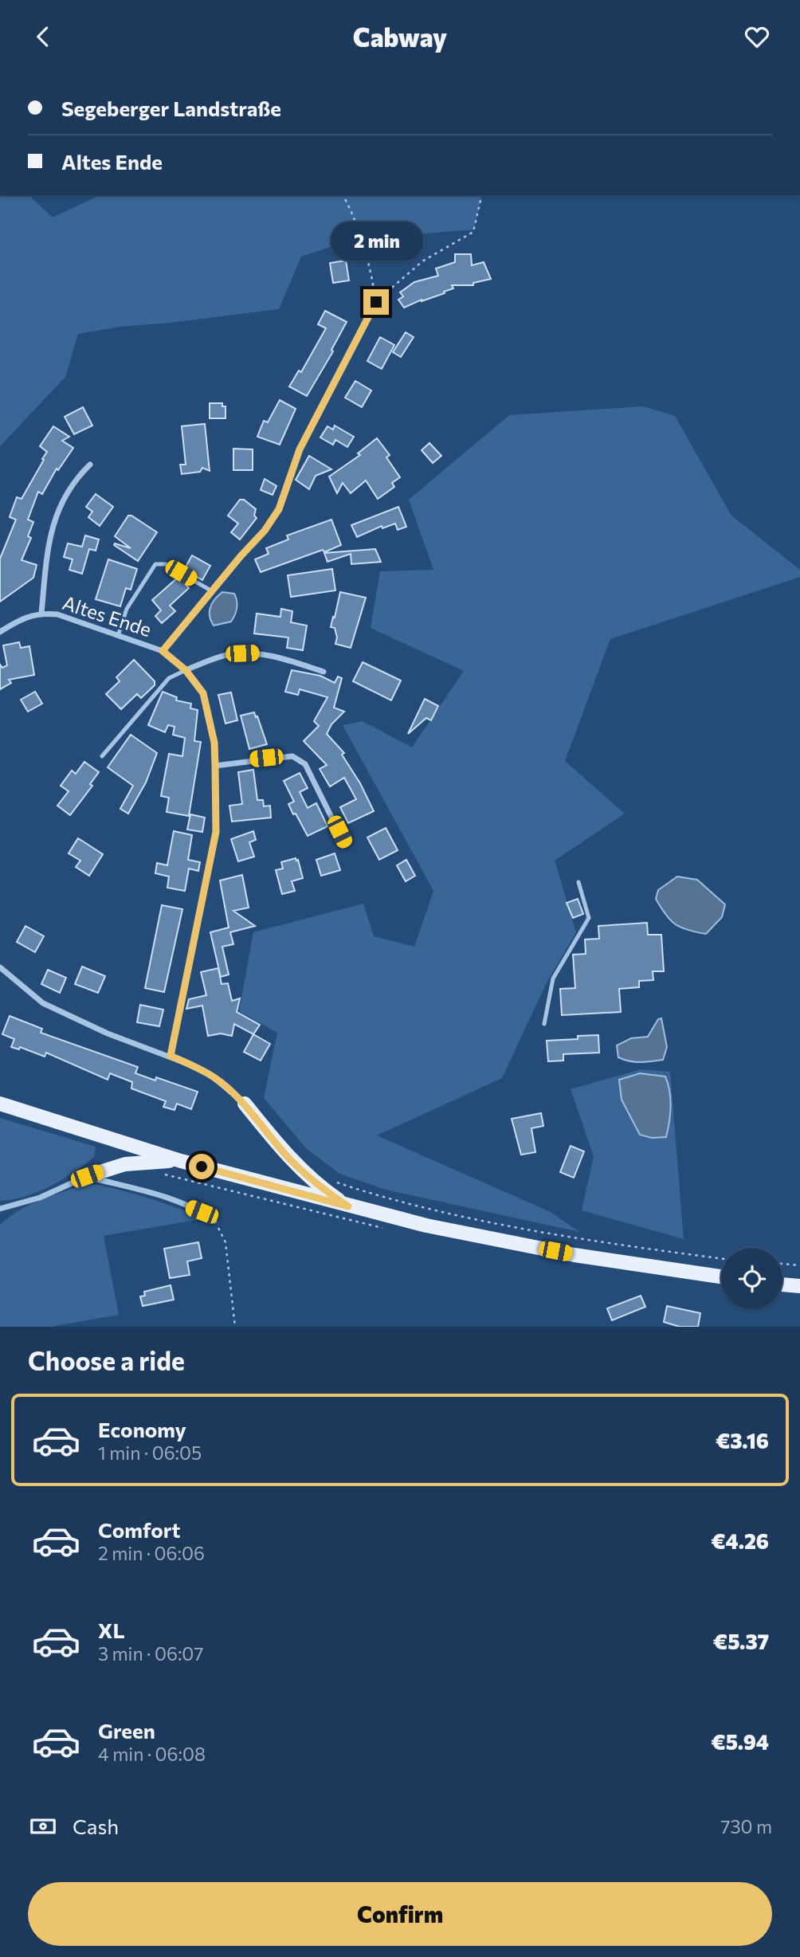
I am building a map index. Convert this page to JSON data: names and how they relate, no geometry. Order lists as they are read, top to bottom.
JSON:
{
  "streets": {
    "street": ["Altes Ende"]
  },
  "page": {
    "header": "Cabway",
    "banner": ["Segeberger Landstraße", "Altes Ende"],
    "bubble": "2 min",
    "heading": "Choose a ride",
    "list": [
      {
        "name": "Economy",
        "note": "1 min · 06:05",
        "value": "€3.16"
      },
      {
        "name": "Comfort",
        "note": "2 min · 06:06",
        "value": "€4.26"
      },
      {
        "name": "XL",
        "note": "3 min · 06:07",
        "value": "€5.37"
      },
      {
        "name": "Green",
        "note": "4 min · 06:08",
        "value": "€5.94"
      }
    ],
    "pay": ["Cash", "730 m"],
    "buttons": "Confirm"
  }
}
